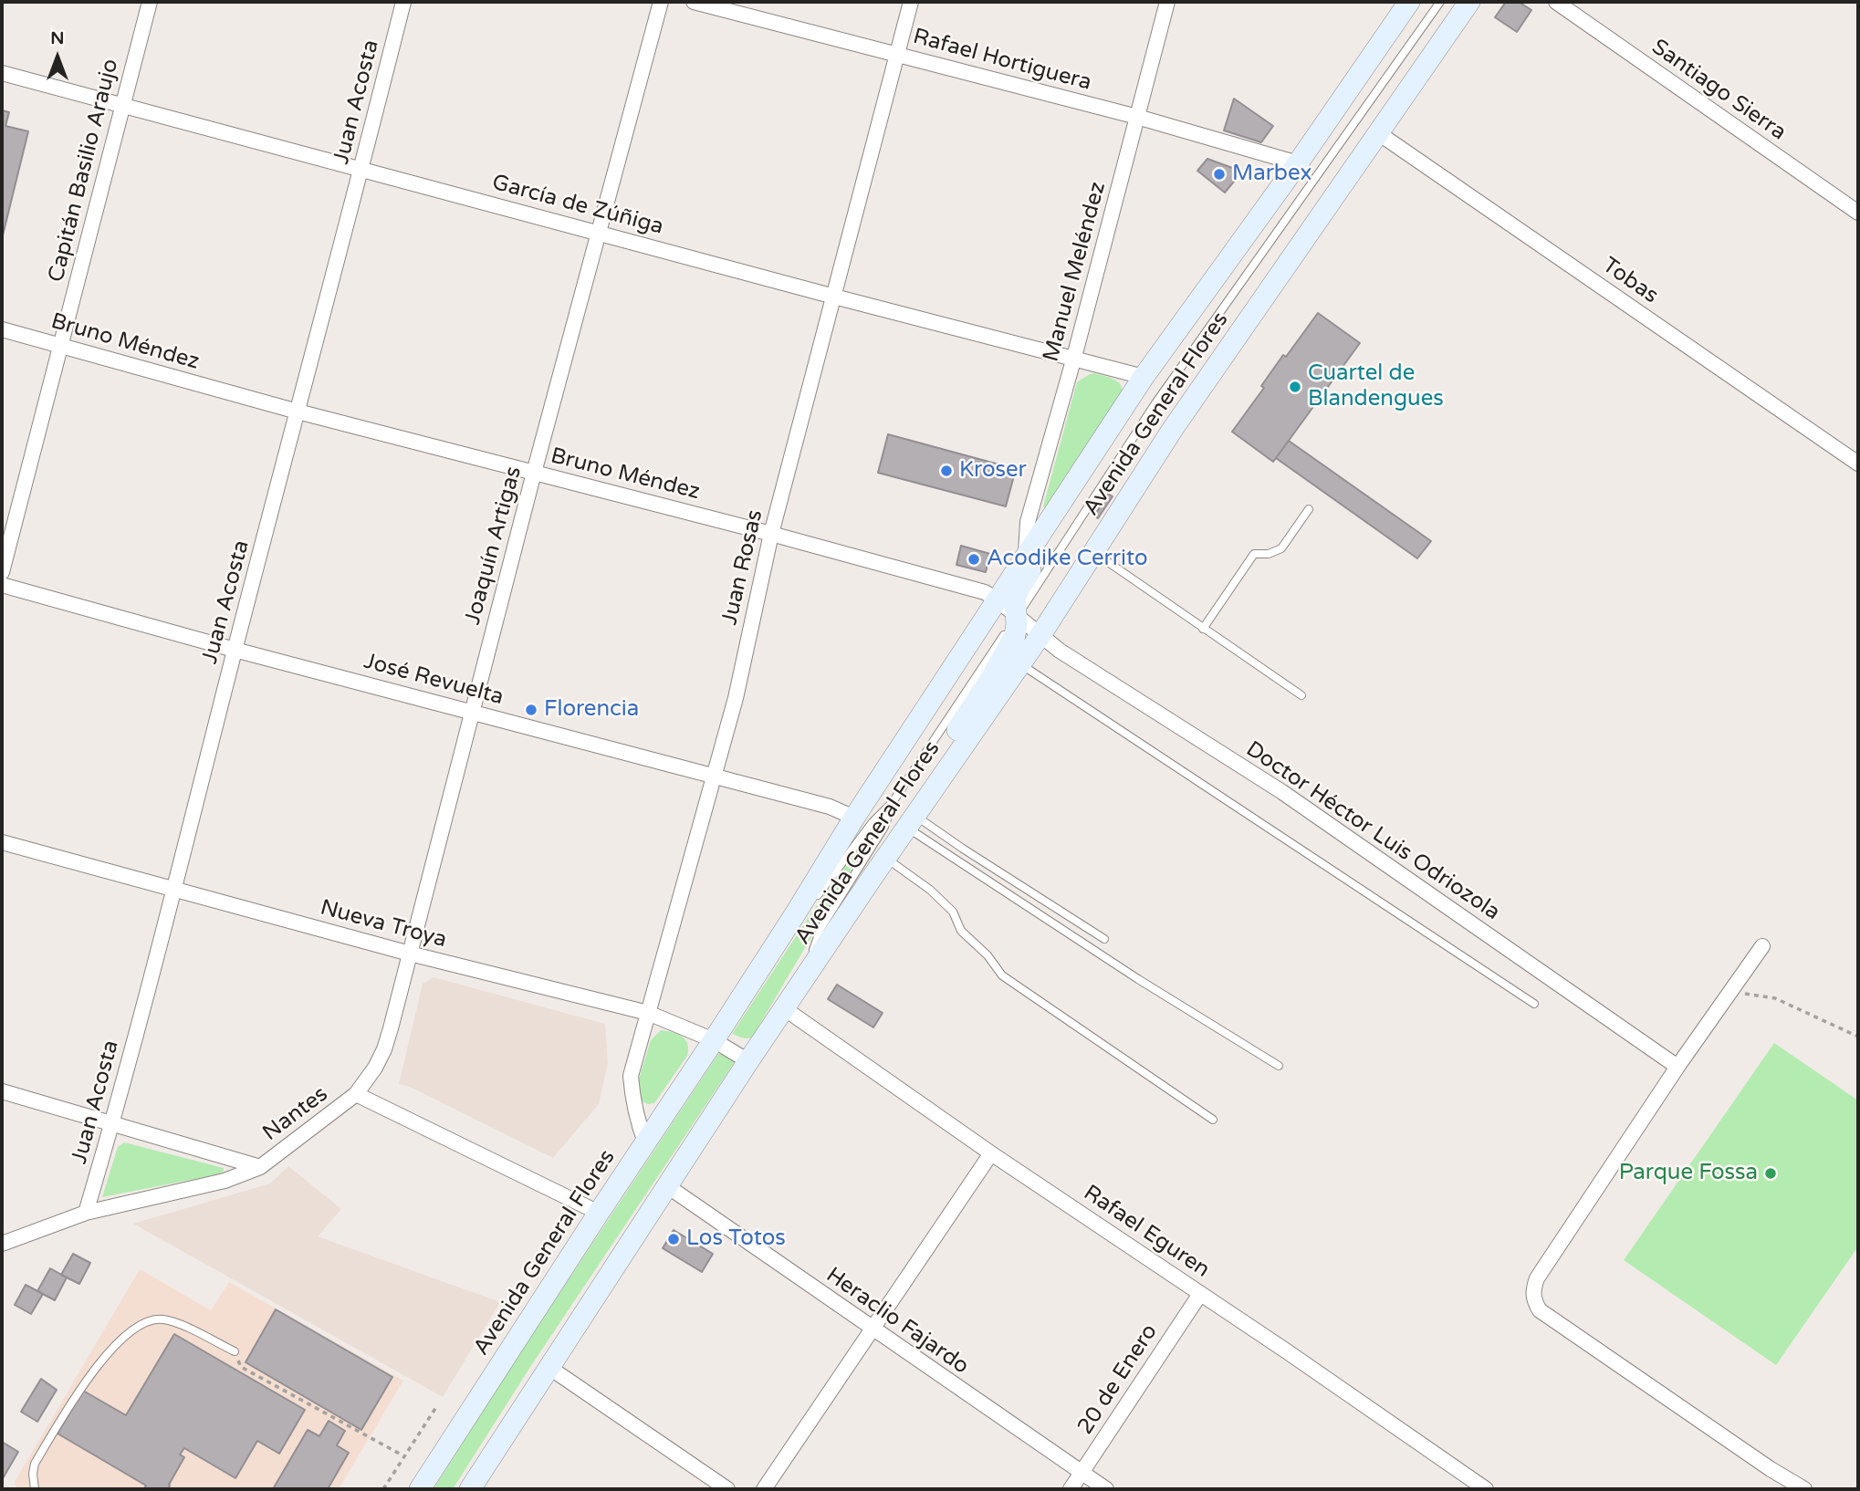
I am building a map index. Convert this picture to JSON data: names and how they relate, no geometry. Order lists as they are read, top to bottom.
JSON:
{
  "streets": {
    "main road": ["Avenida General Flores"],
    "street": [
      "Rafael Hortiguera",
      "Santiago Sierra",
      "Juan Acosta",
      "Capitán Basilio Araujo",
      "García de Zúñiga",
      "Manuel Meléndez",
      "Tobas",
      "Bruno Méndez",
      "Joaquín Artigas",
      "Juan Rosas",
      "José Revuelta",
      "Doctor Héctor Luis Odriozola",
      "Nueva Troya",
      "Nantes",
      "Rafael Eguren",
      "Heraclio Fajardo",
      "20 de Enero"
    ]
  },
  "crossings": [
    ["Rafael Hortiguera", "Manuel Meléndez"],
    ["Rafael Hortiguera", "Avenida General Flores"],
    ["Rafael Hortiguera", "Juan Rosas"],
    ["Juan Acosta", "García de Zúñiga"],
    ["Juan Acosta", "Bruno Méndez"],
    ["Juan Acosta", "José Revuelta"],
    ["Juan Acosta", "Nueva Troya"],
    ["Juan Acosta", "Nantes"],
    ["Capitán Basilio Araujo", "García de Zúñiga"],
    ["Capitán Basilio Araujo", "Bruno Méndez"],
    ["García de Zúñiga", "Manuel Meléndez"],
    ["García de Zúñiga", "Avenida General Flores"],
    ["García de Zúñiga", "Joaquín Artigas"],
    ["García de Zúñiga", "Juan Rosas"],
    ["Manuel Meléndez", "Avenida General Flores"],
    ["Tobas", "Avenida General Flores"],
    ["Bruno Méndez", "Avenida General Flores"],
    ["Bruno Méndez", "Joaquín Artigas"],
    ["Bruno Méndez", "Juan Rosas"],
    ["Bruno Méndez", "Doctor Héctor Luis Odriozola"],
    ["Avenida General Flores", "Juan Rosas"],
    ["Avenida General Flores", "José Revuelta"],
    ["Avenida General Flores", "Doctor Héctor Luis Odriozola"],
    ["Avenida General Flores", "Nueva Troya"],
    ["Avenida General Flores", "Nantes"],
    ["Avenida General Flores", "Rafael Eguren"],
    ["Avenida General Flores", "Heraclio Fajardo"],
    ["Joaquín Artigas", "José Revuelta"],
    ["Joaquín Artigas", "Nueva Troya"],
    ["Joaquín Artigas", "Nantes"],
    ["Juan Rosas", "José Revuelta"],
    ["Juan Rosas", "Nueva Troya"],
    ["Rafael Eguren", "20 de Enero"],
    ["Heraclio Fajardo", "20 de Enero"]
  ],
  "places": [
    "Marbex",
    "Cuartel de Blandengues",
    "Kroser",
    "Acodike Cerrito",
    "Florencia",
    "Parque Fossa",
    "Los Totos"
  ],
  "north": "top"
}
